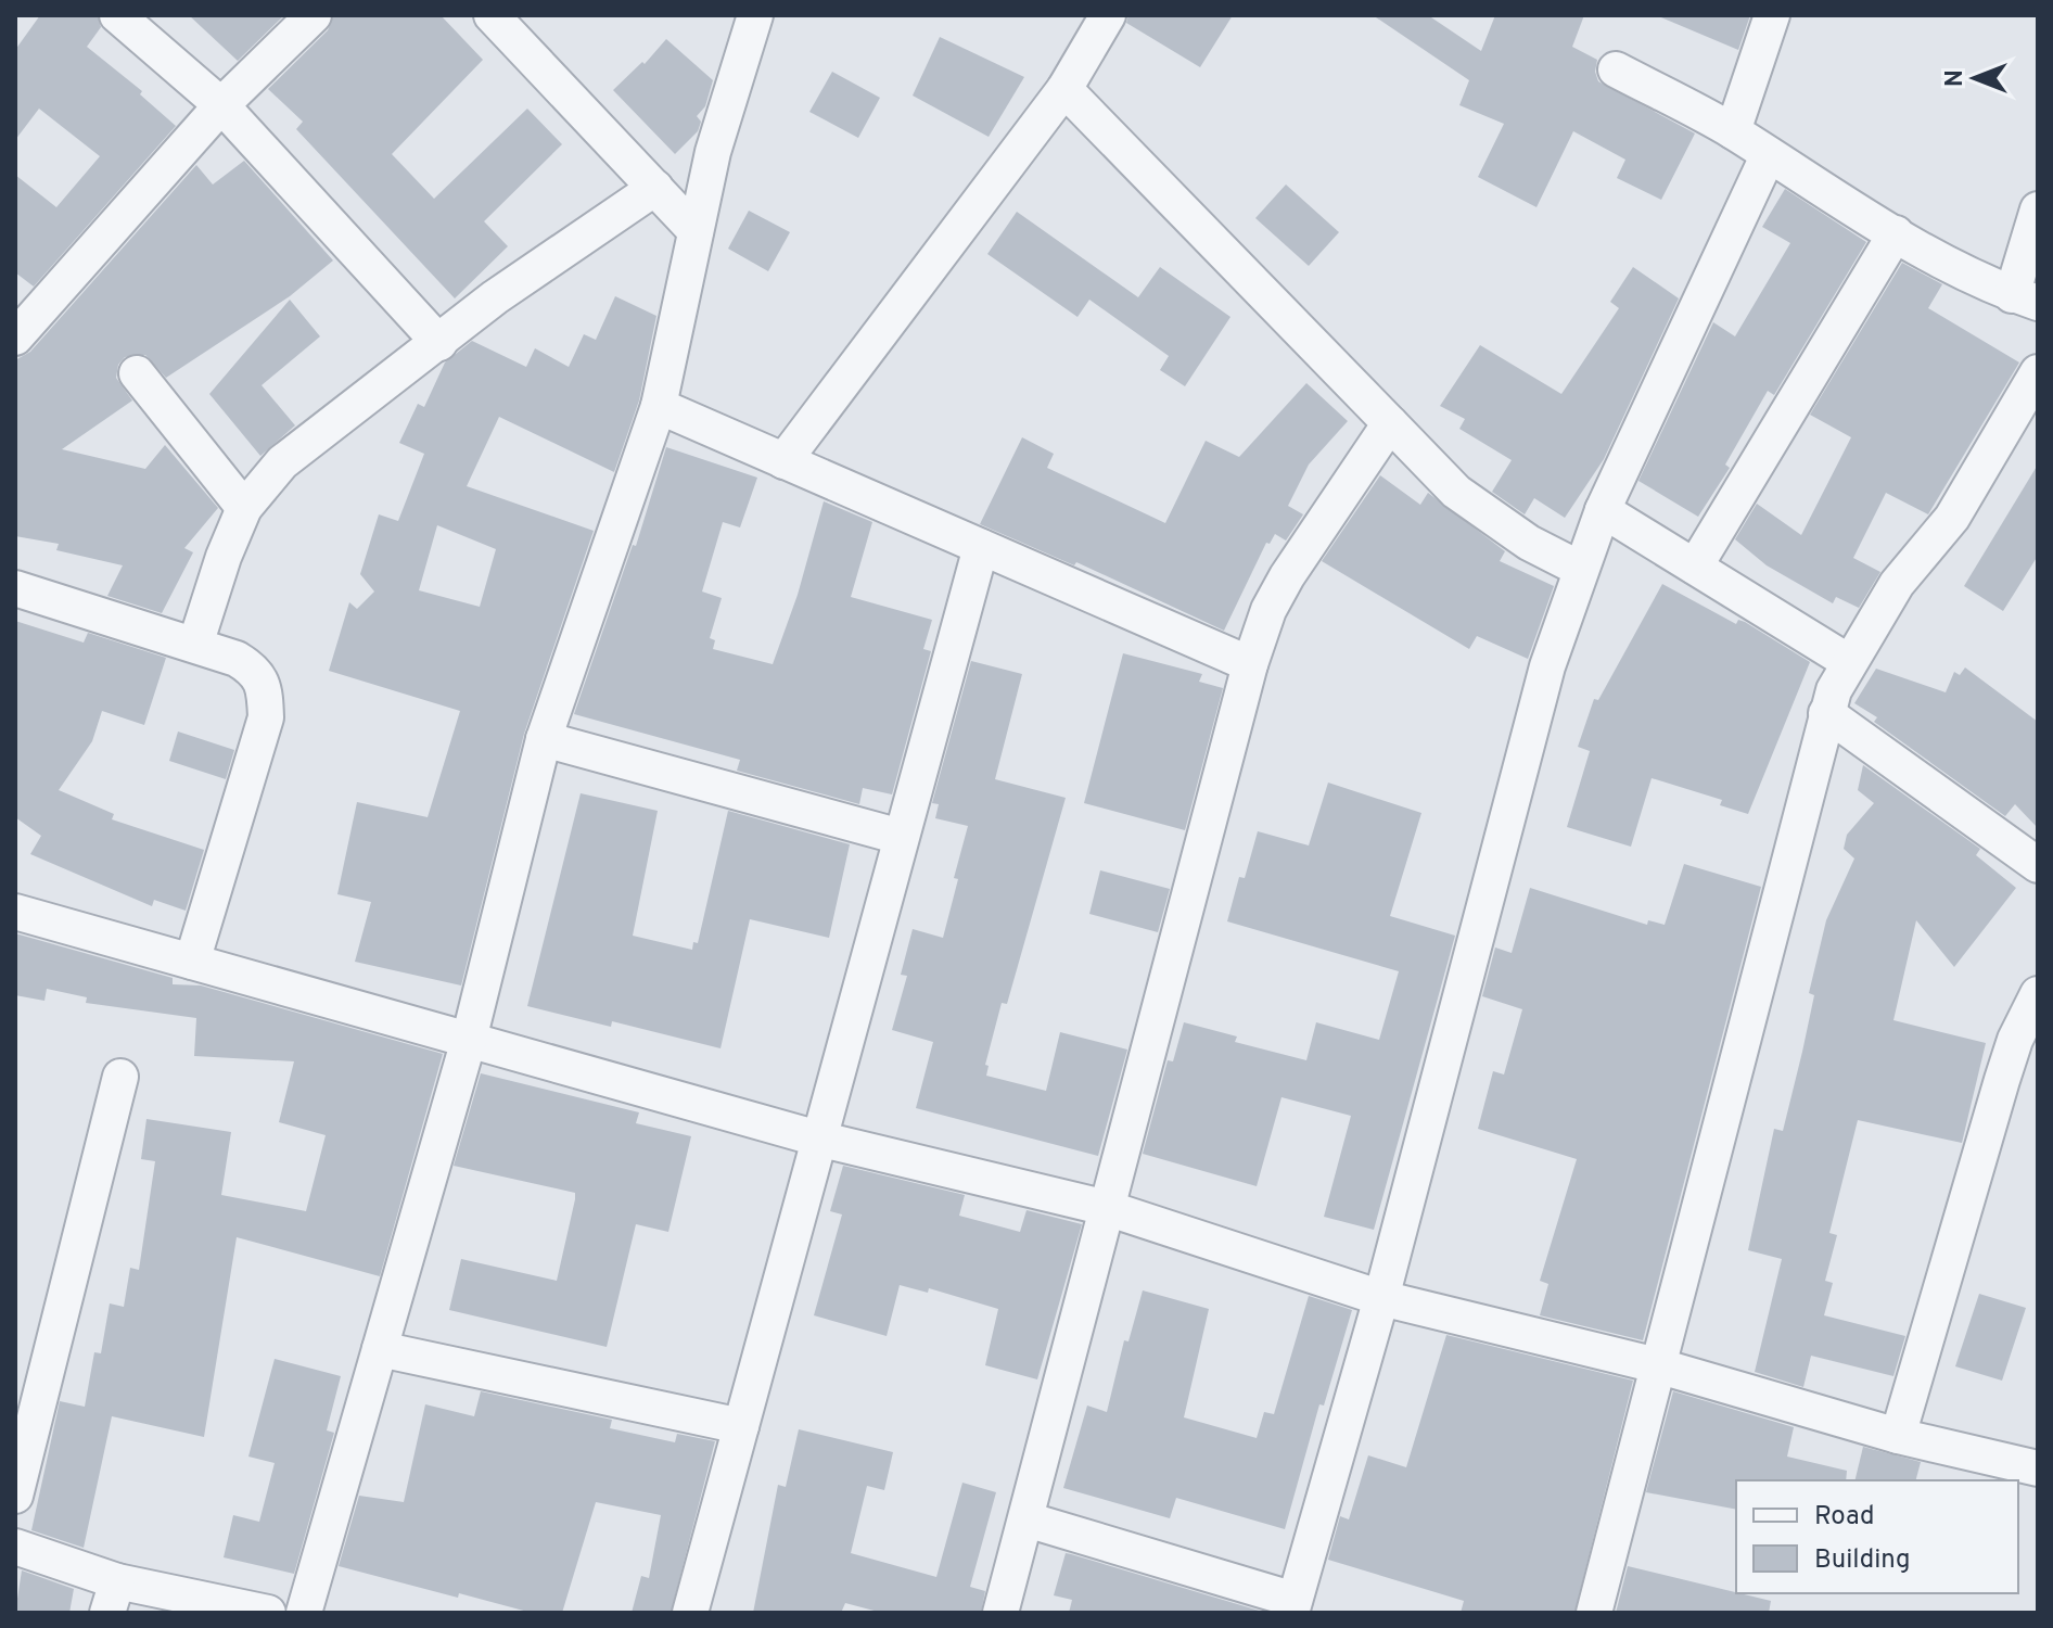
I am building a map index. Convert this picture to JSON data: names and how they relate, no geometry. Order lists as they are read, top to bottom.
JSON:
{
  "legend": ["Road", "Building"],
  "north": "left"
}
